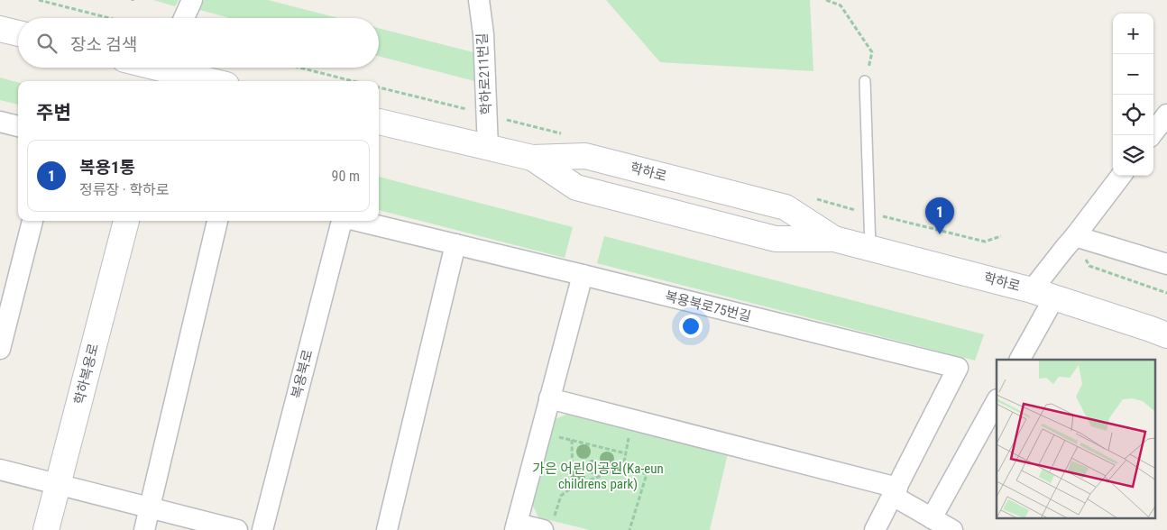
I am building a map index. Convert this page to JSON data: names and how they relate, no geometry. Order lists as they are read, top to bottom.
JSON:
{
  "streets": {
    "street": [
      "학하로211번길",
      "학하로",
      "복용북로75번길",
      "학하복용로",
      "복용북로"
    ]
  },
  "crossings": [
    ["학하로211번길", "학하로"]
  ],
  "parks": ["가은 어린이공원(Ka-eun childrens park)"],
  "page": {
    "map_buttons": ["+", "−"],
    "search": "장소 검색",
    "heading": "주변",
    "list": [
      {
        "mark": "1",
        "name": "복용1통",
        "note": "정류장 · 학하로",
        "value": "90 m"
      }
    ],
    "pins": "1"
  }
}
